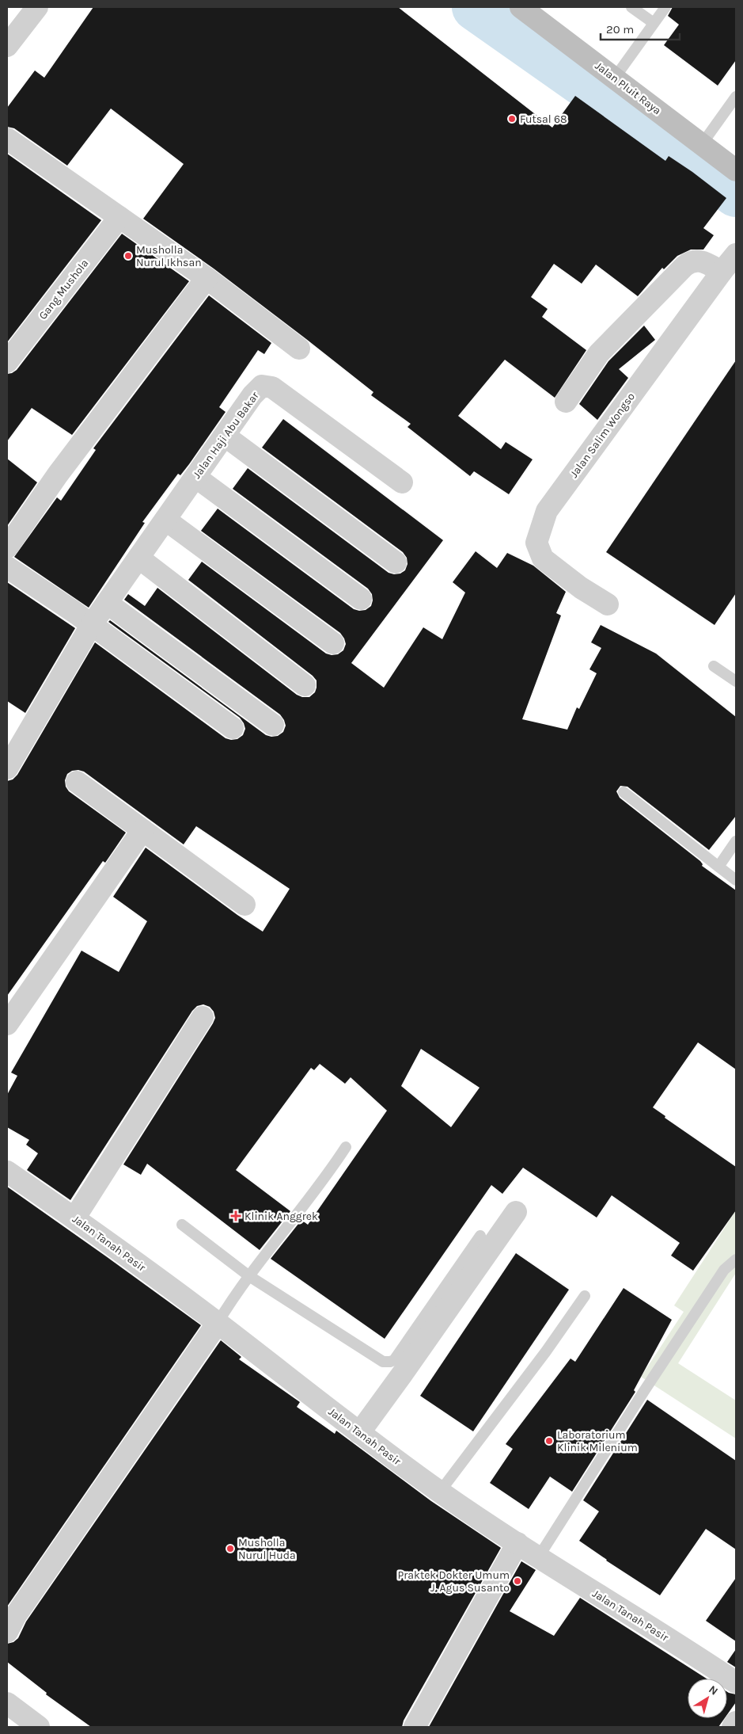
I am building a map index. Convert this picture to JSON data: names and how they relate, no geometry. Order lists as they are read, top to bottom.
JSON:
{
  "streets": {
    "main road": ["Jalan Pluit Raya"],
    "street": [
      "Gang Mushola",
      "Jalan Haji Abu Bakar",
      "Jalan Salim Wongso",
      "Jalan Tanah Pasir"
    ]
  },
  "places": {
    "other": [
      "Futsal 68",
      "Musholla Nurul Ikhsan",
      "Laboratorium Klinik Milenium",
      "Musholla Nurul Huda",
      "Praktek Dokter Umum J. Agus Susanto"
    ],
    "health": ["Klinik Anggrek"]
  },
  "scale_bar": "20 m",
  "north": "top right"
}
